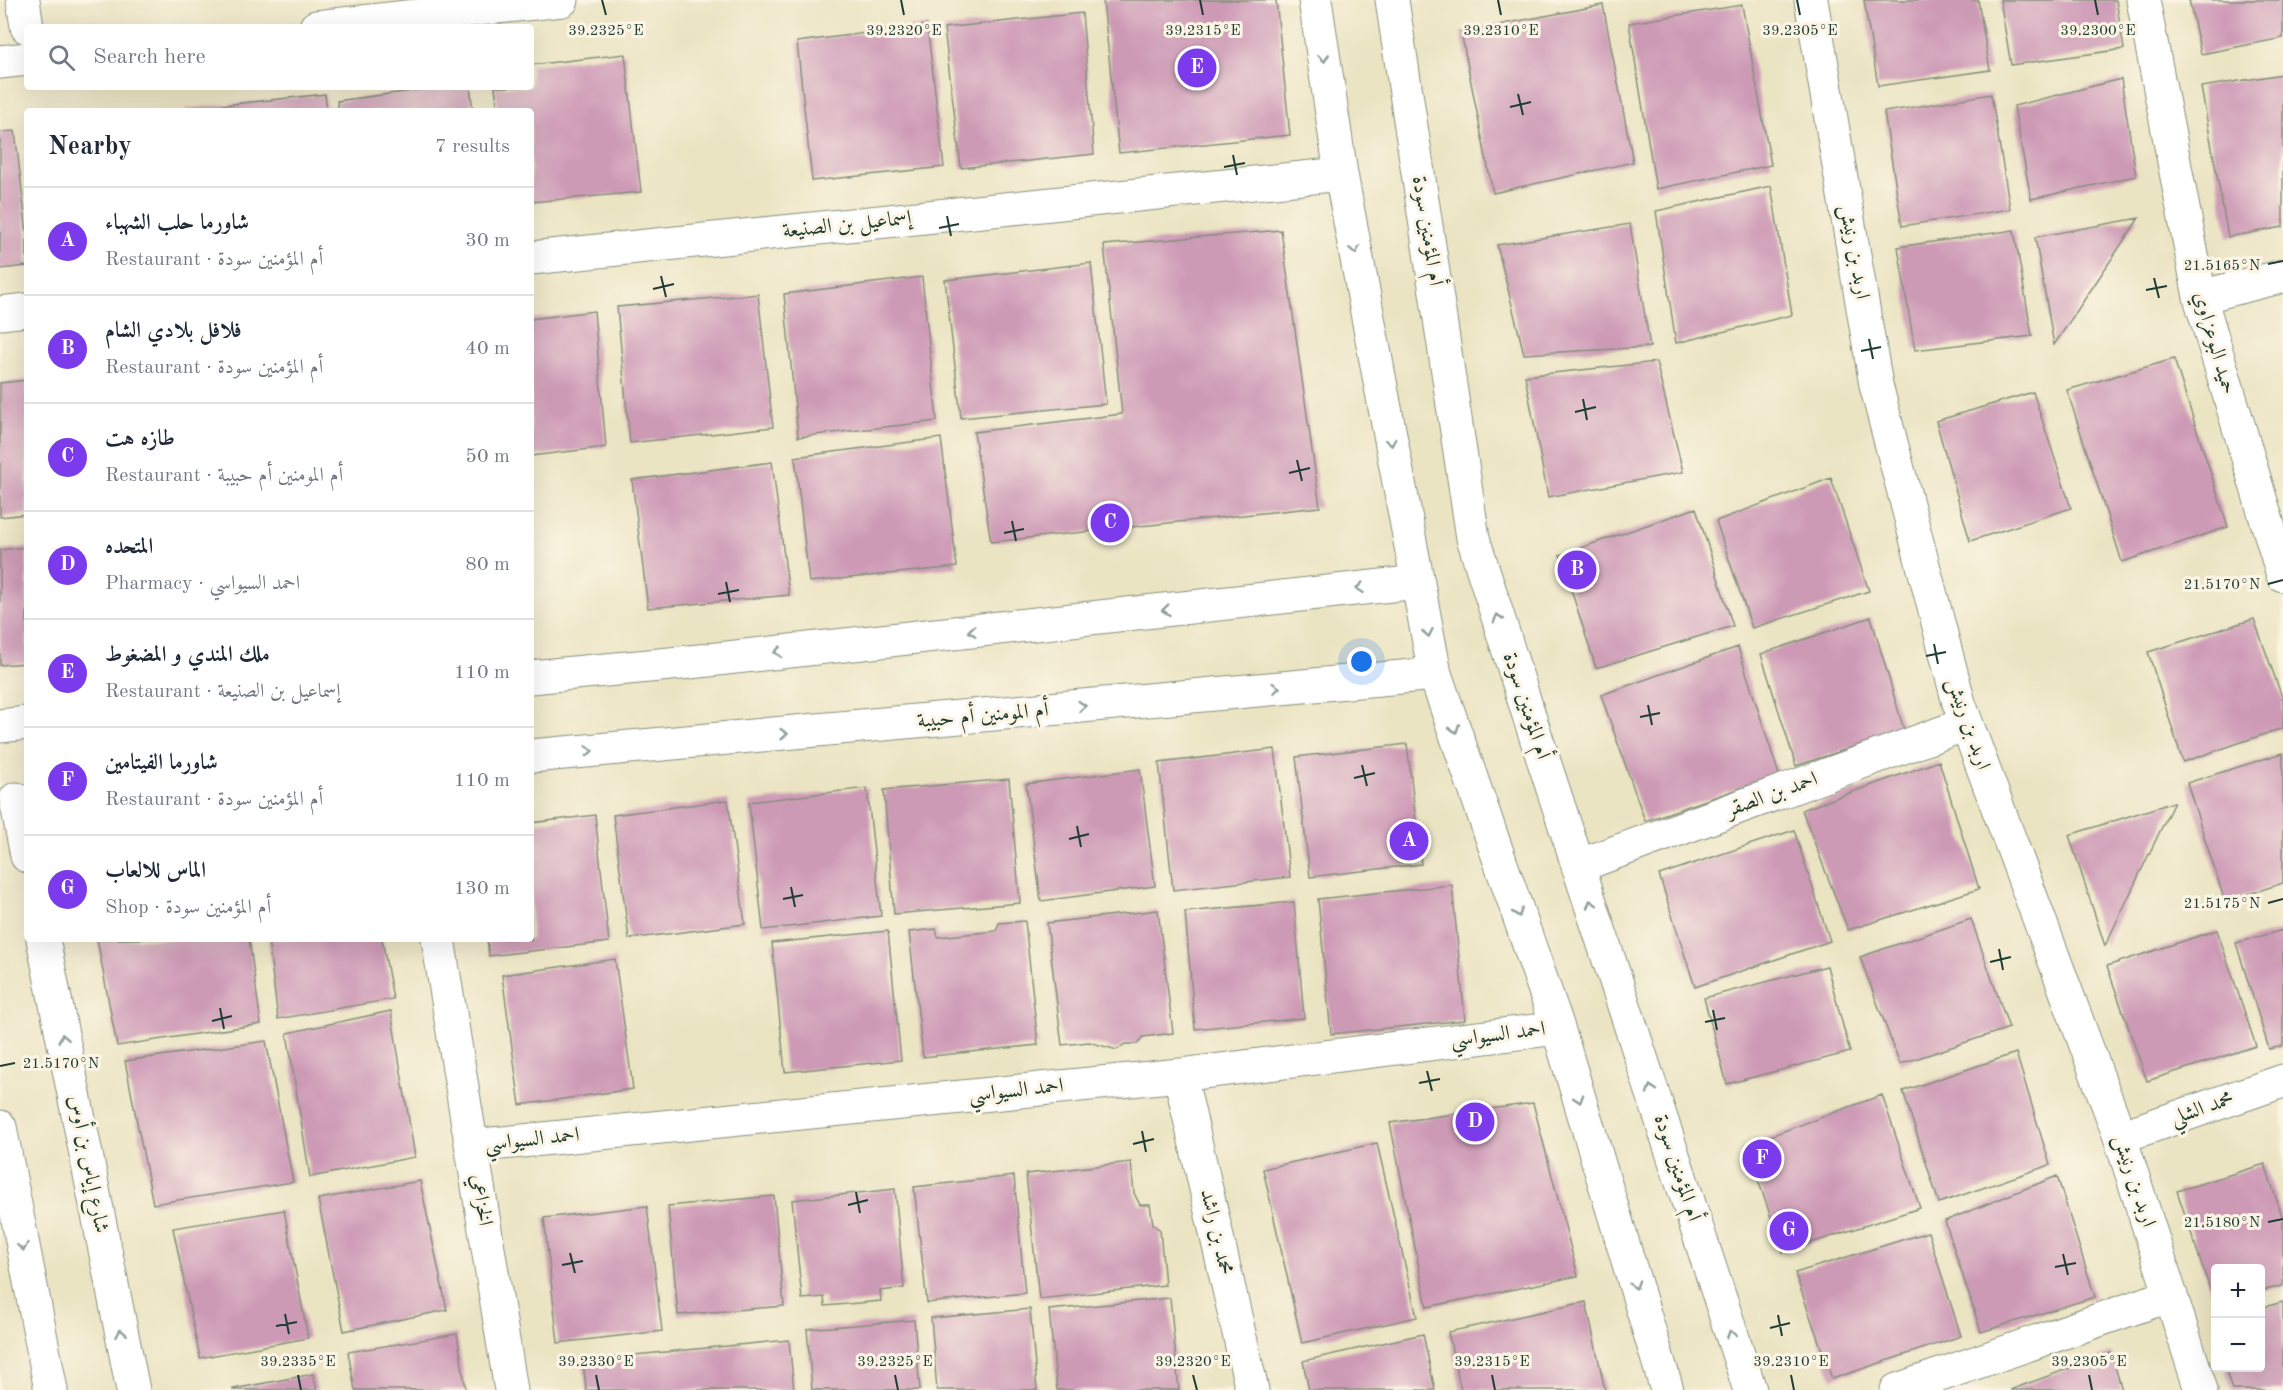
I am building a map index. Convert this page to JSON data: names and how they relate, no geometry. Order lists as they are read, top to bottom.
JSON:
{
  "streets": {
    "street": [
      "إسماعيل بن الصنيعة",
      "أم المؤمنين سودة",
      "اربد بن رنيش",
      "حميد البوعزاوي",
      "أم المومنين أم حبيبة",
      "احمد بن الصقر",
      "احمد السيواسي",
      "محمد الشلي",
      "شارع إياس بن أوس",
      "الخزاعي",
      "محمد بن راشد"
    ]
  },
  "crossings": [
    ["أم المؤمنين سودة", "احمد بن الصقر"],
    ["اربد بن رنيش", "احمد بن الصقر"],
    ["اربد بن رنيش", "محمد الشلي"],
    ["احمد السيواسي", "الخزاعي"],
    ["احمد السيواسي", "محمد بن راشد"]
  ],
  "page": {
    "search": "Search here",
    "pins": [
      "E",
      "C",
      "B",
      "A",
      "D",
      "F",
      "G"
    ],
    "heading": ["Nearby", "7 results"],
    "list": [
      {
        "mark": "A",
        "name": "شاورما حلب الشهباء",
        "note": "Restaurant · أم المؤمنين سودة",
        "value": "30 m"
      },
      {
        "mark": "B",
        "name": "فلافل بلادي الشام",
        "note": "Restaurant · أم المؤمنين سودة",
        "value": "40 m"
      },
      {
        "mark": "C",
        "name": "طازه هت",
        "note": "Restaurant · أم المومنين أم حبيبة",
        "value": "50 m"
      },
      {
        "mark": "D",
        "name": "المتحده",
        "note": "Pharmacy · احمد السيواسي",
        "value": "80 m"
      },
      {
        "mark": "E",
        "name": "ملك المندي و المضغوط",
        "note": "Restaurant · إسماعيل بن الصنيعة",
        "value": "110 m"
      },
      {
        "mark": "F",
        "name": "شاورما الفيتامين",
        "note": "Restaurant · أم المؤمنين سودة",
        "value": "110 m"
      },
      {
        "mark": "G",
        "name": "الماس للالعاب",
        "note": "Shop · أم المؤمنين سودة",
        "value": "130 m"
      }
    ],
    "map_buttons": ["+", "−"]
  },
  "coordinates": [
    "39.2325°E",
    "39.2320°E",
    "39.2315°E",
    "39.2310°E",
    "39.2305°E",
    "39.2300°E",
    "21.5165°N",
    "21.5170°N",
    "21.5175°N",
    "21.5180°N",
    "39.2335°E",
    "39.2330°E"
  ]
}
